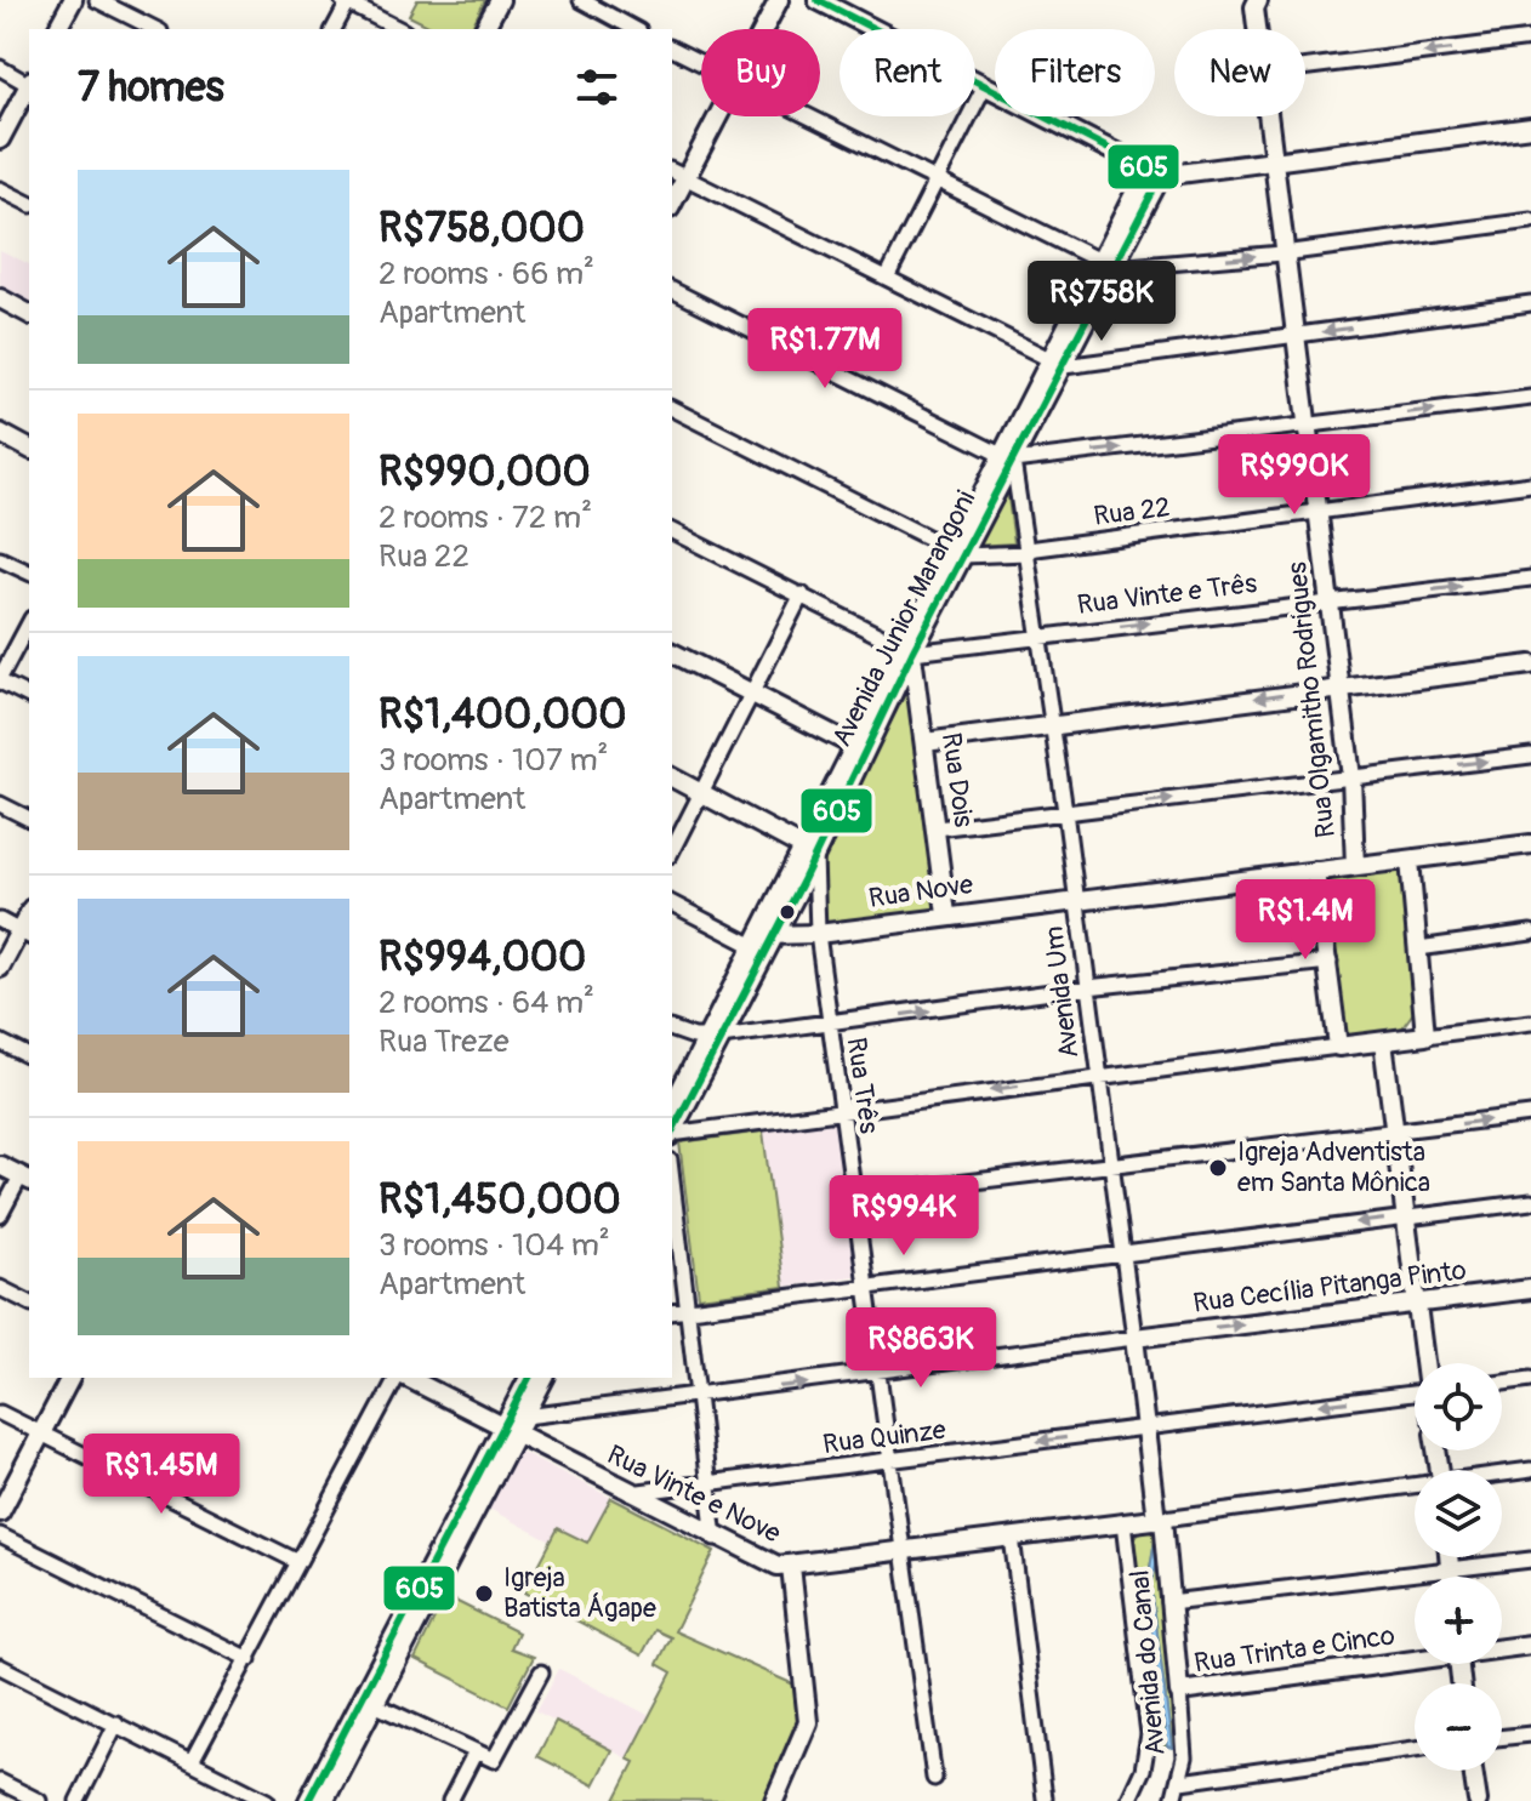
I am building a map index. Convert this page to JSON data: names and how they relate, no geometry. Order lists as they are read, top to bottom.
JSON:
{
  "streets": {
    "street": [
      "Rua 22",
      "Rua Vinte e Três",
      "Avenida Junior Marangoni",
      "Rua Olgamitho Rodrigues",
      "Rua Dois",
      "Rua Nove",
      "Avenida Um",
      "Rua Três",
      "Rua Cecília Pitanga Pinto",
      "Rua Quinze",
      "Rua Vinte e Nove",
      "Rua Trinta e Cinco",
      "Avenida do Canal"
    ]
  },
  "crossings": [
    ["Rua 22", "Avenida Junior Marangoni"],
    ["Rua 22", "Rua Olgamitho Rodrigues"],
    ["Rua 22", "Avenida Um"],
    ["Rua Vinte e Três", "Avenida Junior Marangoni"],
    ["Rua Vinte e Três", "Rua Olgamitho Rodrigues"],
    ["Rua Vinte e Três", "Rua Dois"],
    ["Rua Vinte e Três", "Avenida Um"],
    ["Avenida Junior Marangoni", "Rua Dois"],
    ["Avenida Junior Marangoni", "Rua Nove"],
    ["Avenida Junior Marangoni", "Avenida Um"],
    ["Avenida Junior Marangoni", "Rua Três"],
    ["Rua Olgamitho Rodrigues", "Rua Nove"],
    ["Rua Dois", "Rua Nove"],
    ["Rua Nove", "Avenida Um"],
    ["Rua Nove", "Rua Três"],
    ["Avenida Um", "Rua Cecília Pitanga Pinto"],
    ["Avenida Um", "Rua Quinze"],
    ["Avenida Um", "Rua Vinte e Nove"],
    ["Avenida Um", "Avenida do Canal"],
    ["Rua Três", "Rua Quinze"],
    ["Rua Três", "Rua Vinte e Nove"],
    ["Rua Quinze", "Rua Vinte e Nove"],
    ["Rua Vinte e Nove", "Avenida do Canal"],
    ["Rua Trinta e Cinco", "Avenida do Canal"]
  ],
  "places": ["Igreja Adventista em Santa Mônica", "Igreja Batista Ágape"],
  "lines": ["transit line 605"],
  "page": {
    "chip": [
      "Buy",
      "Rent",
      "Filters",
      "New"
    ],
    "heading": "7 homes",
    "list": [
      {
        "name": "R$758,000",
        "note": "2 rooms · 66 m² · Apartment"
      },
      {
        "name": "R$990,000",
        "note": "2 rooms · 72 m² · Rua 22"
      },
      {
        "name": "R$1,400,000",
        "note": "3 rooms · 107 m² · Apartment"
      },
      {
        "name": "R$994,000",
        "note": "2 rooms · 64 m² · Rua Treze"
      },
      {
        "name": "R$1,450,000",
        "note": "3 rooms · 104 m² · Apartment"
      }
    ],
    "price": [
      "R$758K",
      "R$1.77M",
      "R$990K",
      "R$1.4M",
      "R$994K",
      "R$863K",
      "R$1.45M"
    ],
    "map_buttons": ["+", "−"]
  }
}
